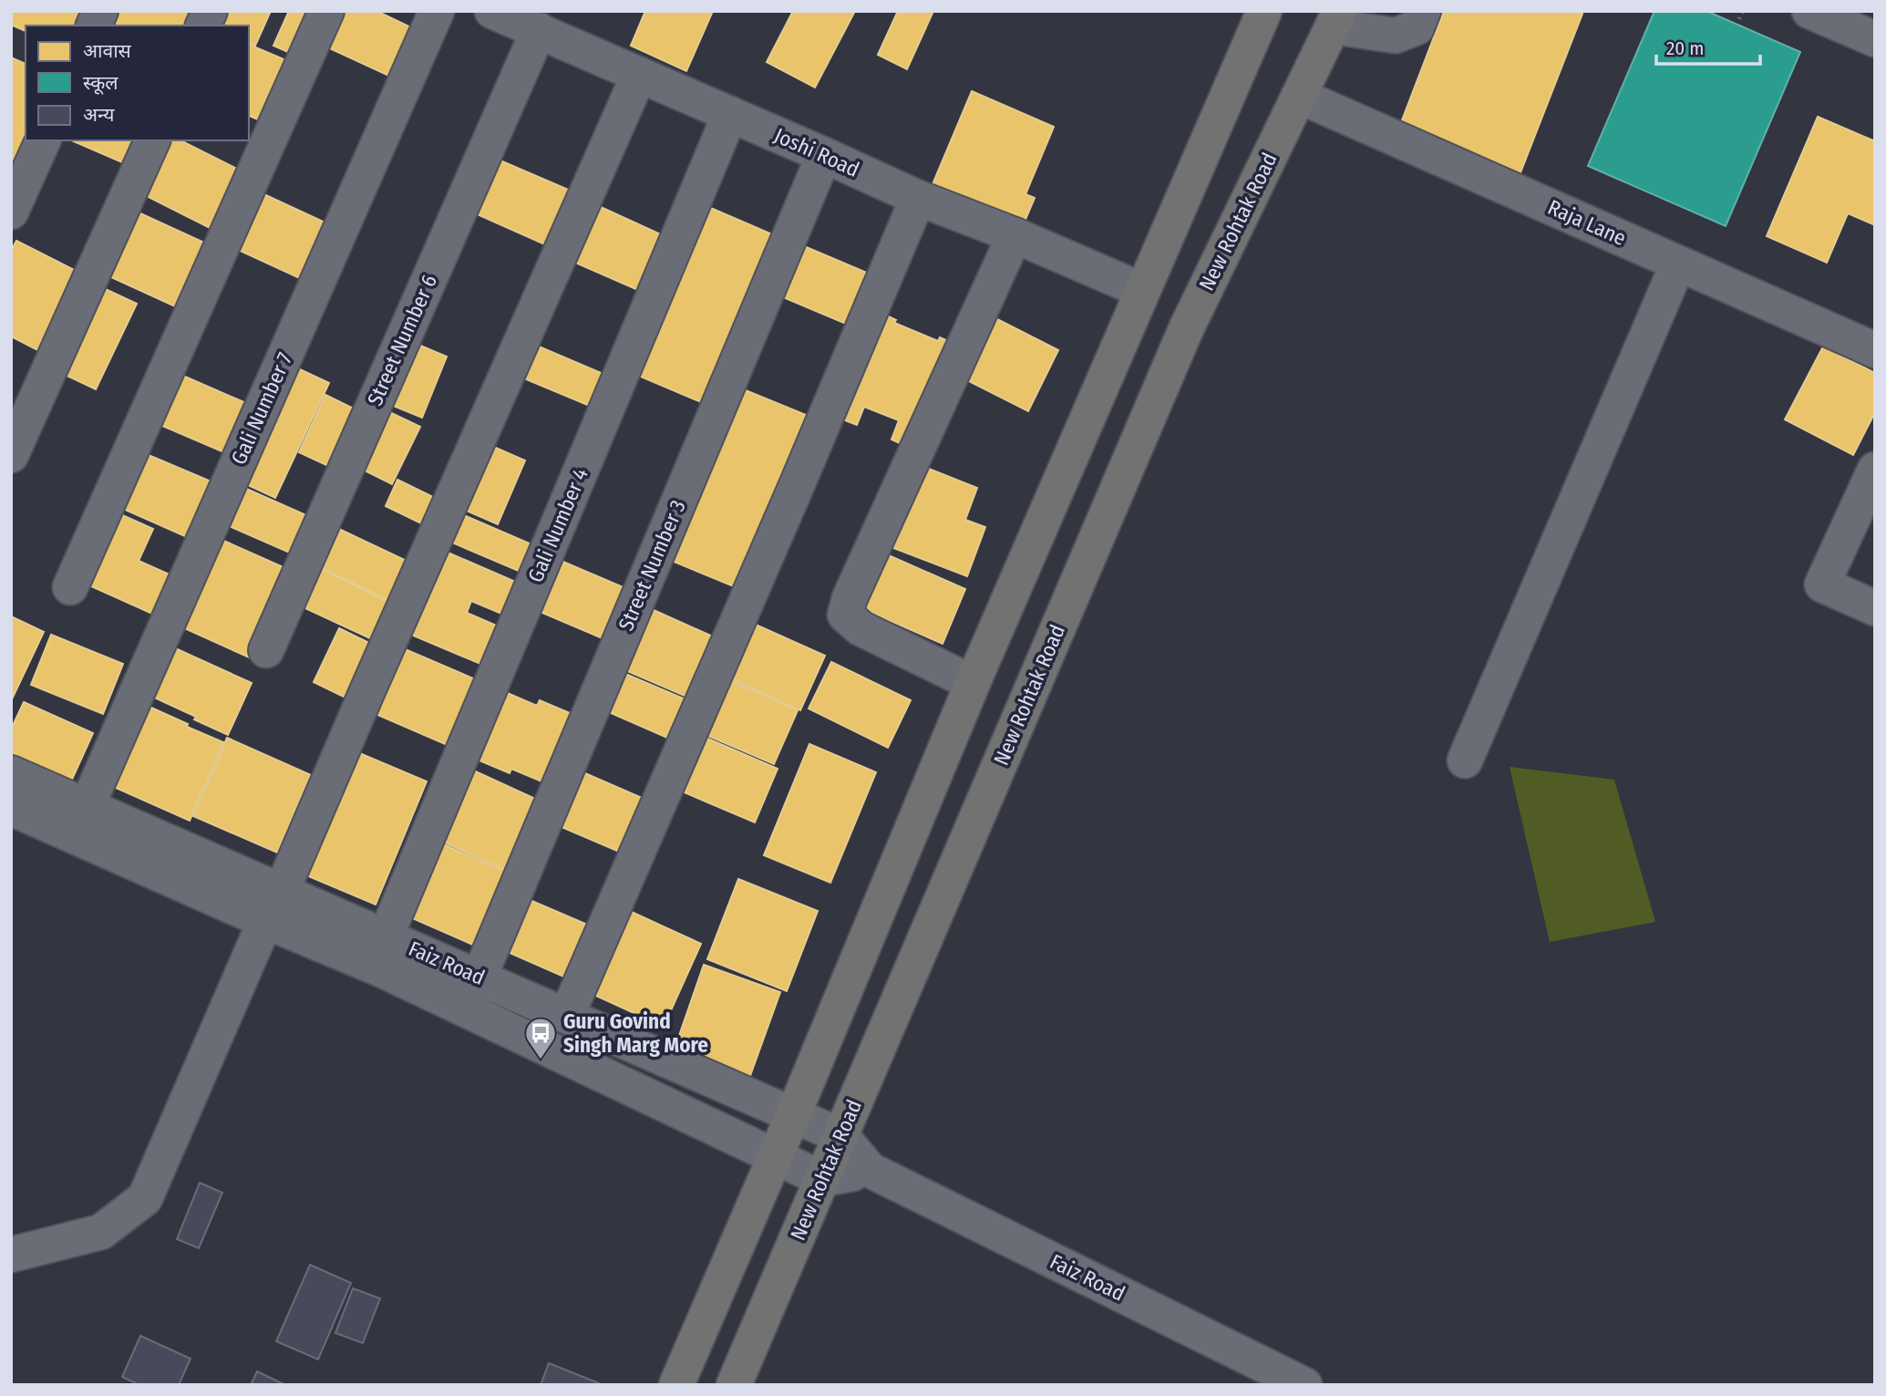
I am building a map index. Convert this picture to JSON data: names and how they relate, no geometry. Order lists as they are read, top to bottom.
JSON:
{
  "streets": {
    "main road": ["New Rohtak Road"],
    "street": [
      "Joshi Road",
      "Raja Lane",
      "Street Number 6",
      "Gali Number 7",
      "Gali Number 4",
      "Street Number 3",
      "Faiz Road"
    ]
  },
  "crossings": [
    ["Joshi Road", "Street Number 6"],
    ["Joshi Road", "Gali Number 4"],
    ["Joshi Road", "Street Number 3"],
    ["New Rohtak Road", "Raja Lane"],
    ["New Rohtak Road", "Faiz Road"],
    ["Gali Number 7", "Faiz Road"],
    ["Gali Number 4", "Faiz Road"],
    ["Street Number 3", "Faiz Road"]
  ],
  "places": {
    "bus stop": ["Guru Govind Singh Marg More"]
  },
  "legend": ["आवास", "स्कूल", "अन्य"],
  "scale_bar": "20 m"
}
